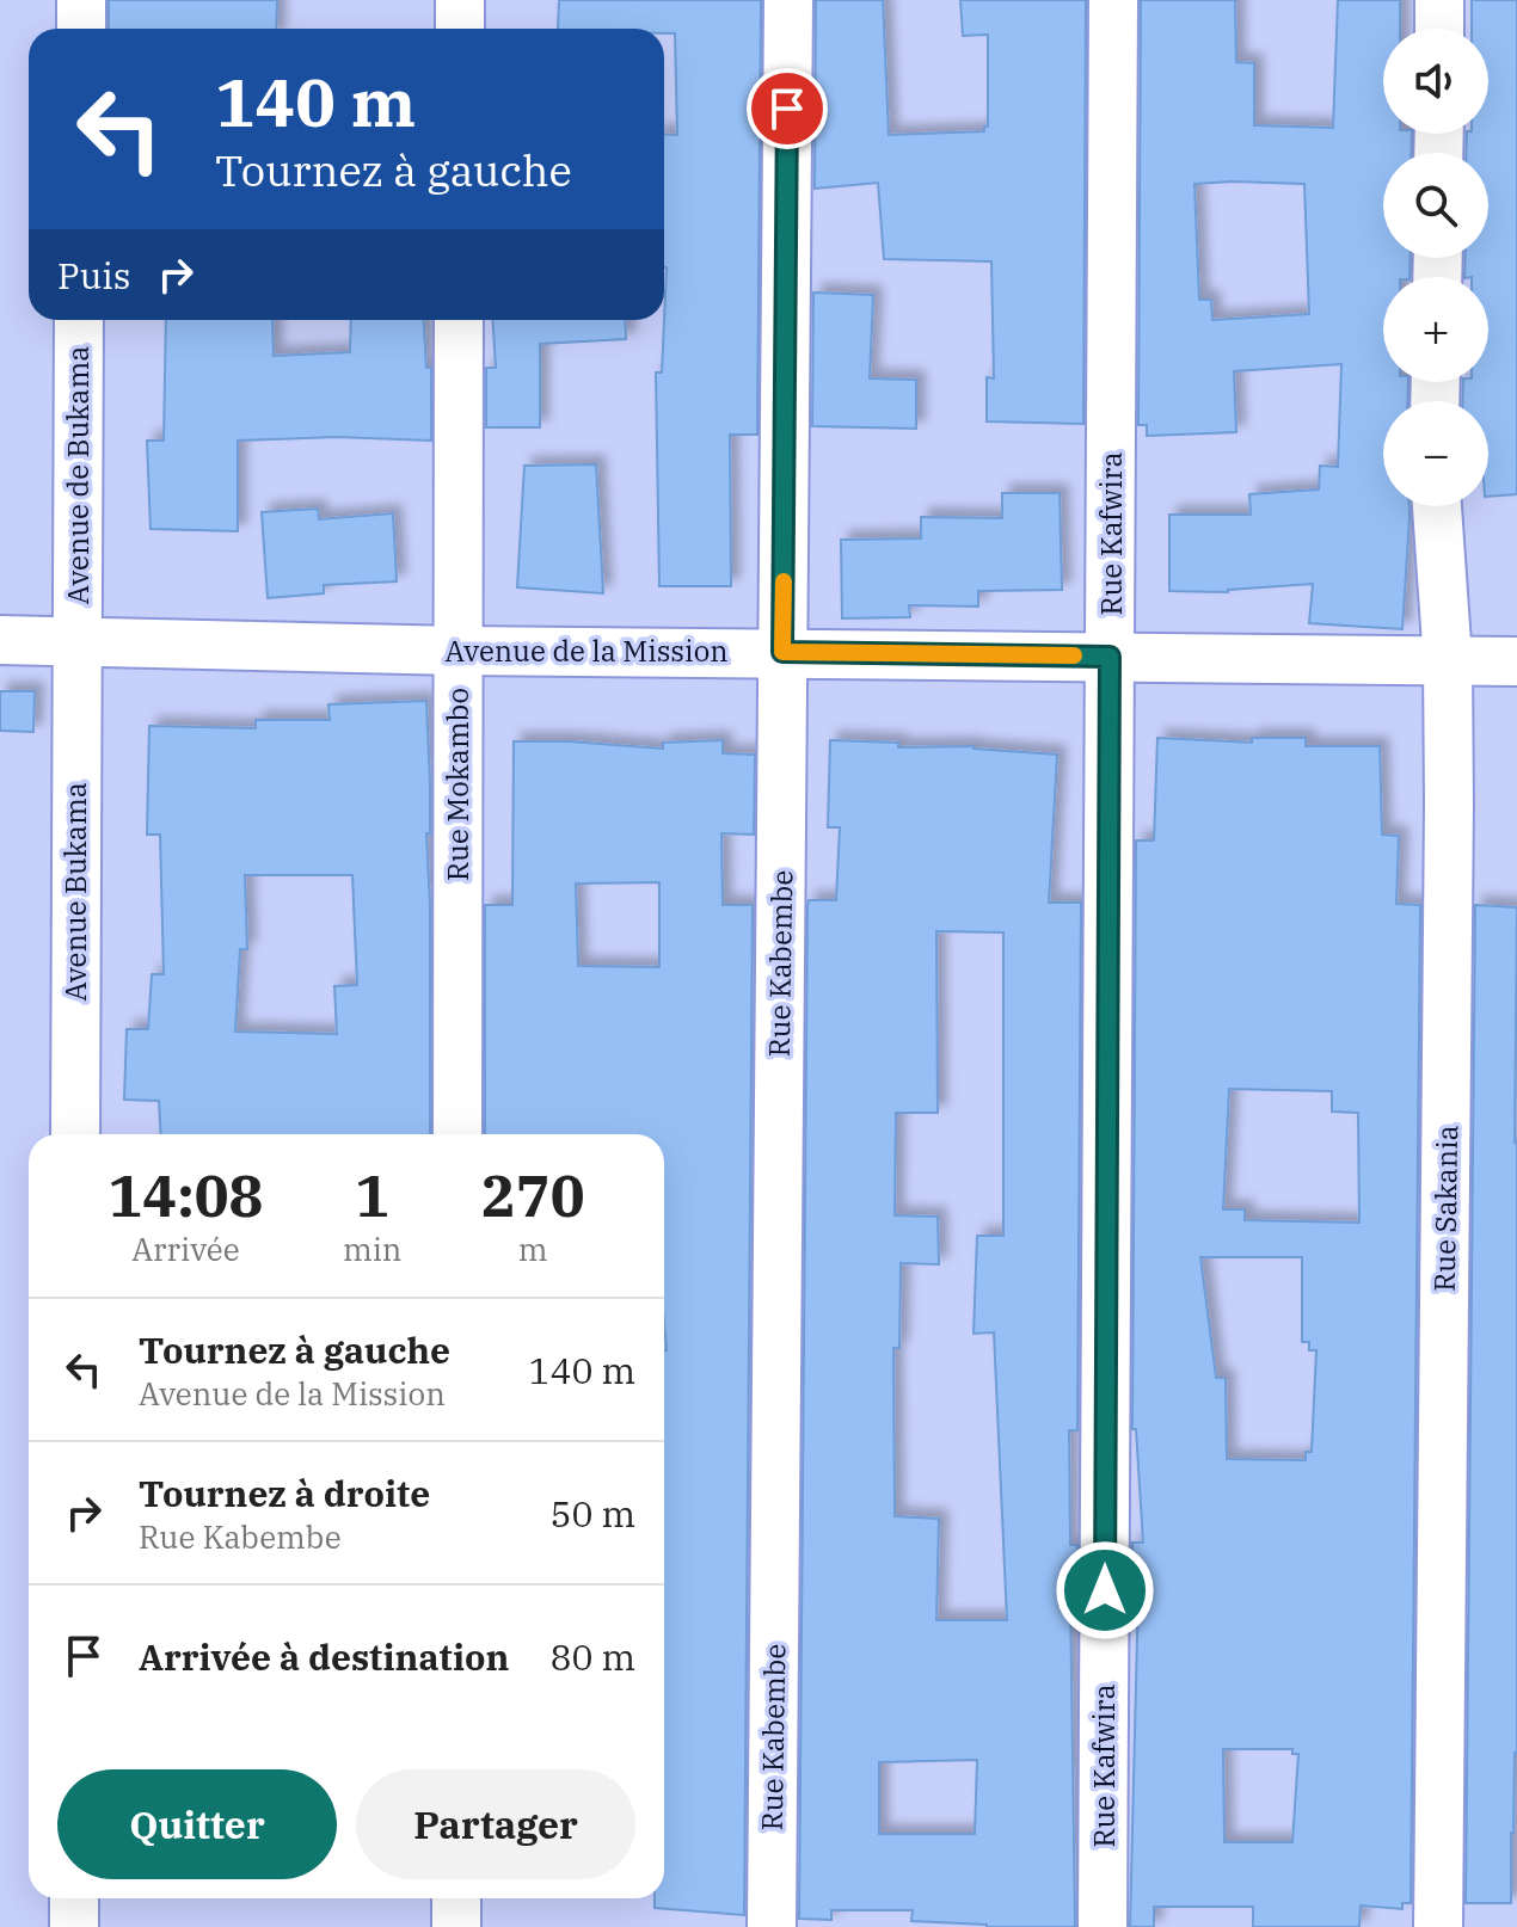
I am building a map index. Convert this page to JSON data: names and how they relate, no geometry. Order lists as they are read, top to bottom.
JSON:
{
  "streets": {
    "street": [
      "Avenue de Bukama",
      "Rue Kafwira",
      "Avenue de la Mission",
      "Rue Mokambo",
      "Avenue Bukama",
      "Rue Kabembe",
      "Rue Sakania"
    ]
  },
  "crossings": [
    ["Avenue de Bukama", "Avenue de la Mission"],
    ["Avenue de Bukama", "Avenue Bukama"],
    ["Rue Kafwira", "Avenue de la Mission"],
    ["Avenue de la Mission", "Rue Mokambo"],
    ["Avenue de la Mission", "Avenue Bukama"],
    ["Avenue de la Mission", "Rue Kabembe"],
    ["Avenue de la Mission", "Rue Sakania"]
  ],
  "page": {
    "map_buttons": ["+", "−"],
    "turn": ["140 m", "Tournez à gauche"],
    "then": "Puis",
    "eta": [
      "14:08",
      "Arrivée",
      "1",
      "min",
      "270",
      "m"
    ],
    "list": [
      {
        "name": "Tournez à gauche",
        "note": "Avenue de la Mission",
        "value": "140 m"
      },
      {
        "name": "Tournez à droite",
        "note": "Rue Kabembe",
        "value": "50 m"
      },
      {
        "name": "Arrivée à destination",
        "value": "80 m"
      }
    ],
    "buttons": ["Quitter", "Partager"]
  }
}
